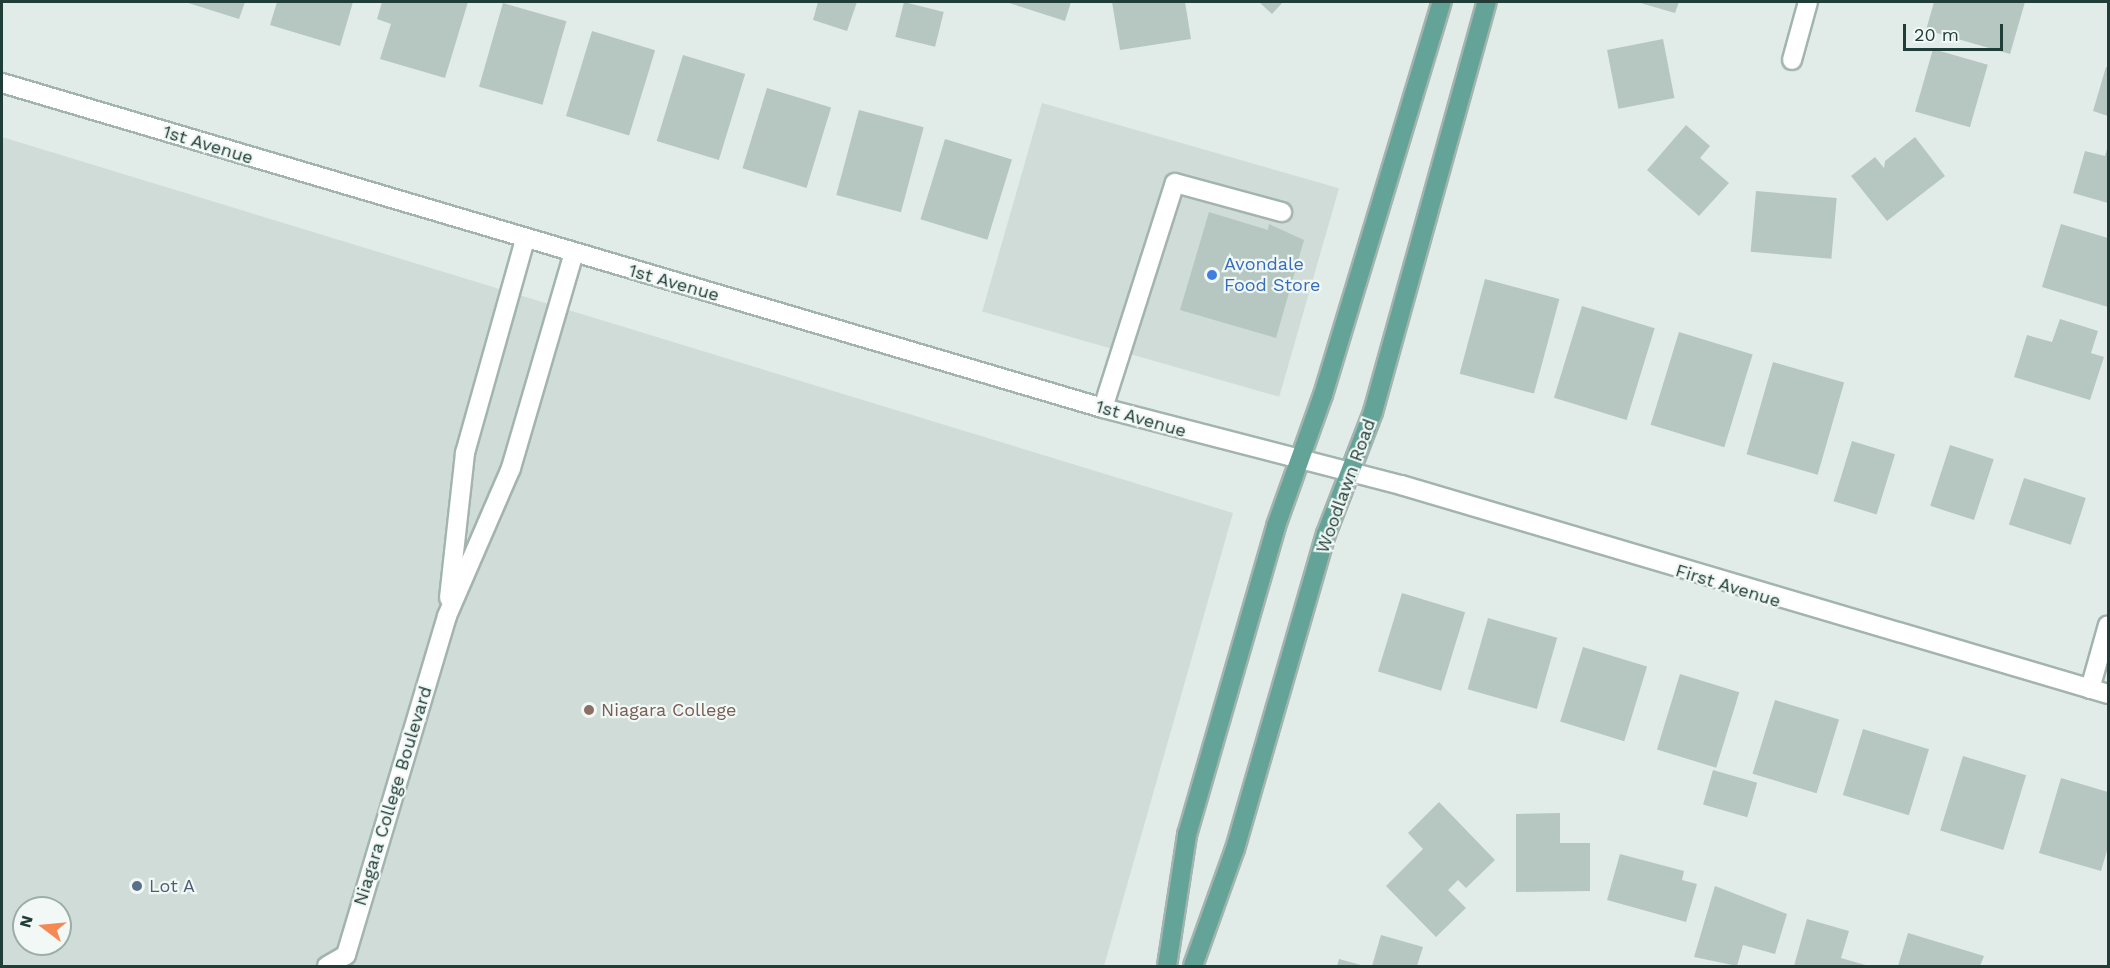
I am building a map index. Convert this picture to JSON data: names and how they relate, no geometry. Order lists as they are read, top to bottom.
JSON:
{
  "streets": {
    "main road": ["Woodlawn Road"],
    "street": ["1st Avenue", "First Avenue", "Niagara College Boulevard"]
  },
  "crossings": [
    ["1st Avenue", "Woodlawn Road"],
    ["1st Avenue", "First Avenue"],
    ["1st Avenue", "Niagara College Boulevard"],
    ["Woodlawn Road", "First Avenue"]
  ],
  "places": ["Avondale Food Store", "Niagara College", "Lot A"],
  "scale_bar": "20 m",
  "north": "left"
}
